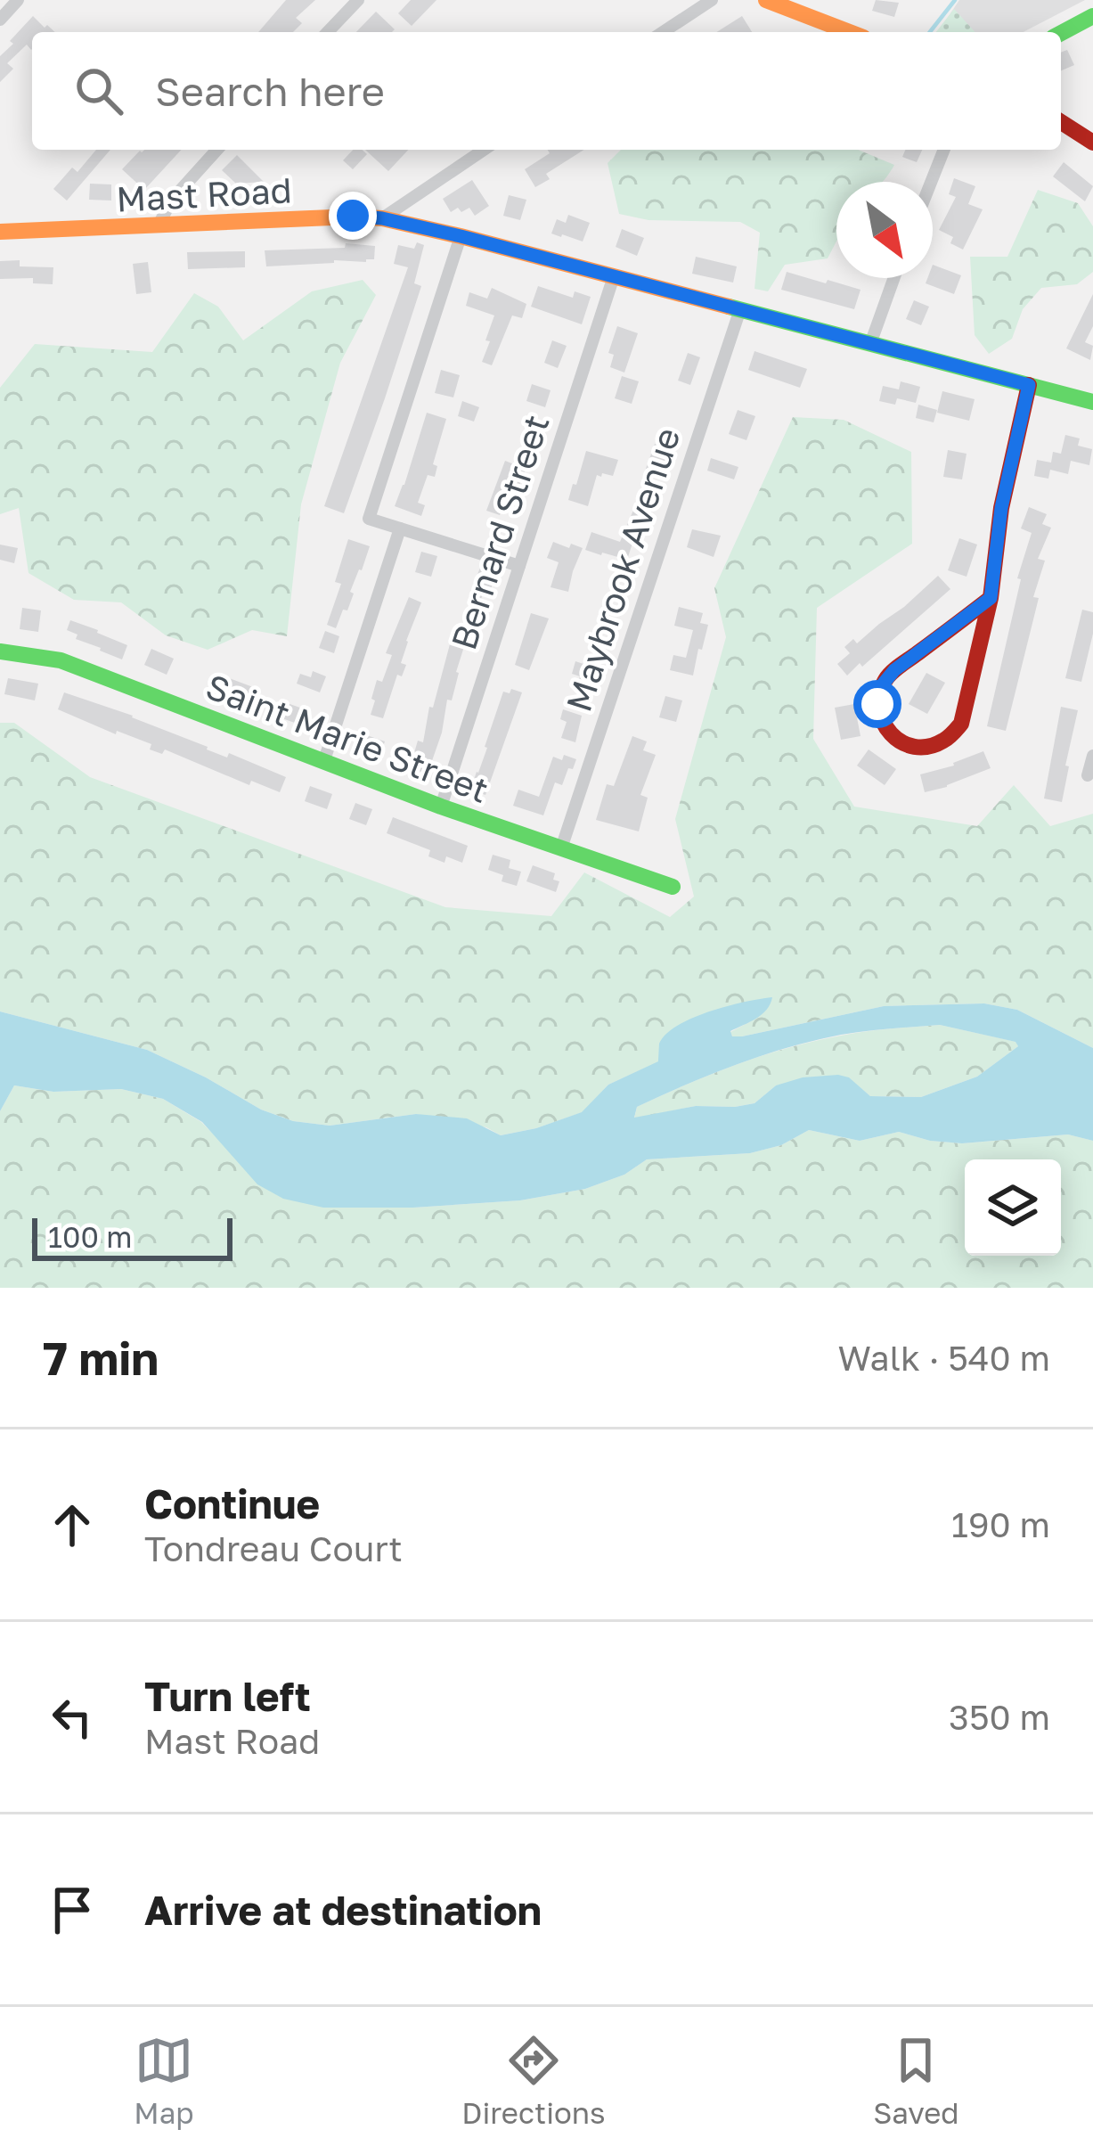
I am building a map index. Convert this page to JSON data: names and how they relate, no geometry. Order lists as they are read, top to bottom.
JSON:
{
  "streets": {
    "street": [
      "Mast Road",
      "Bernard Street",
      "Maybrook Avenue",
      "Saint Marie Street"
    ]
  },
  "crossings": [
    ["Mast Road", "Bernard Street"],
    ["Mast Road", "Maybrook Avenue"],
    ["Bernard Street", "Saint Marie Street"],
    ["Maybrook Avenue", "Saint Marie Street"]
  ],
  "scale_bar": "100 m",
  "north": "bottom right",
  "page": {
    "search": "Search here",
    "scale": "100 m",
    "heading": ["7 min", "Walk · 540 m"],
    "list": [
      ["Continue", "Tondreau Court", "190 m"],
      ["Turn left", "Mast Road", "350 m"],
      "Arrive at destination"
    ],
    "nav": ["Map", "Directions", "Saved"]
  }
}
